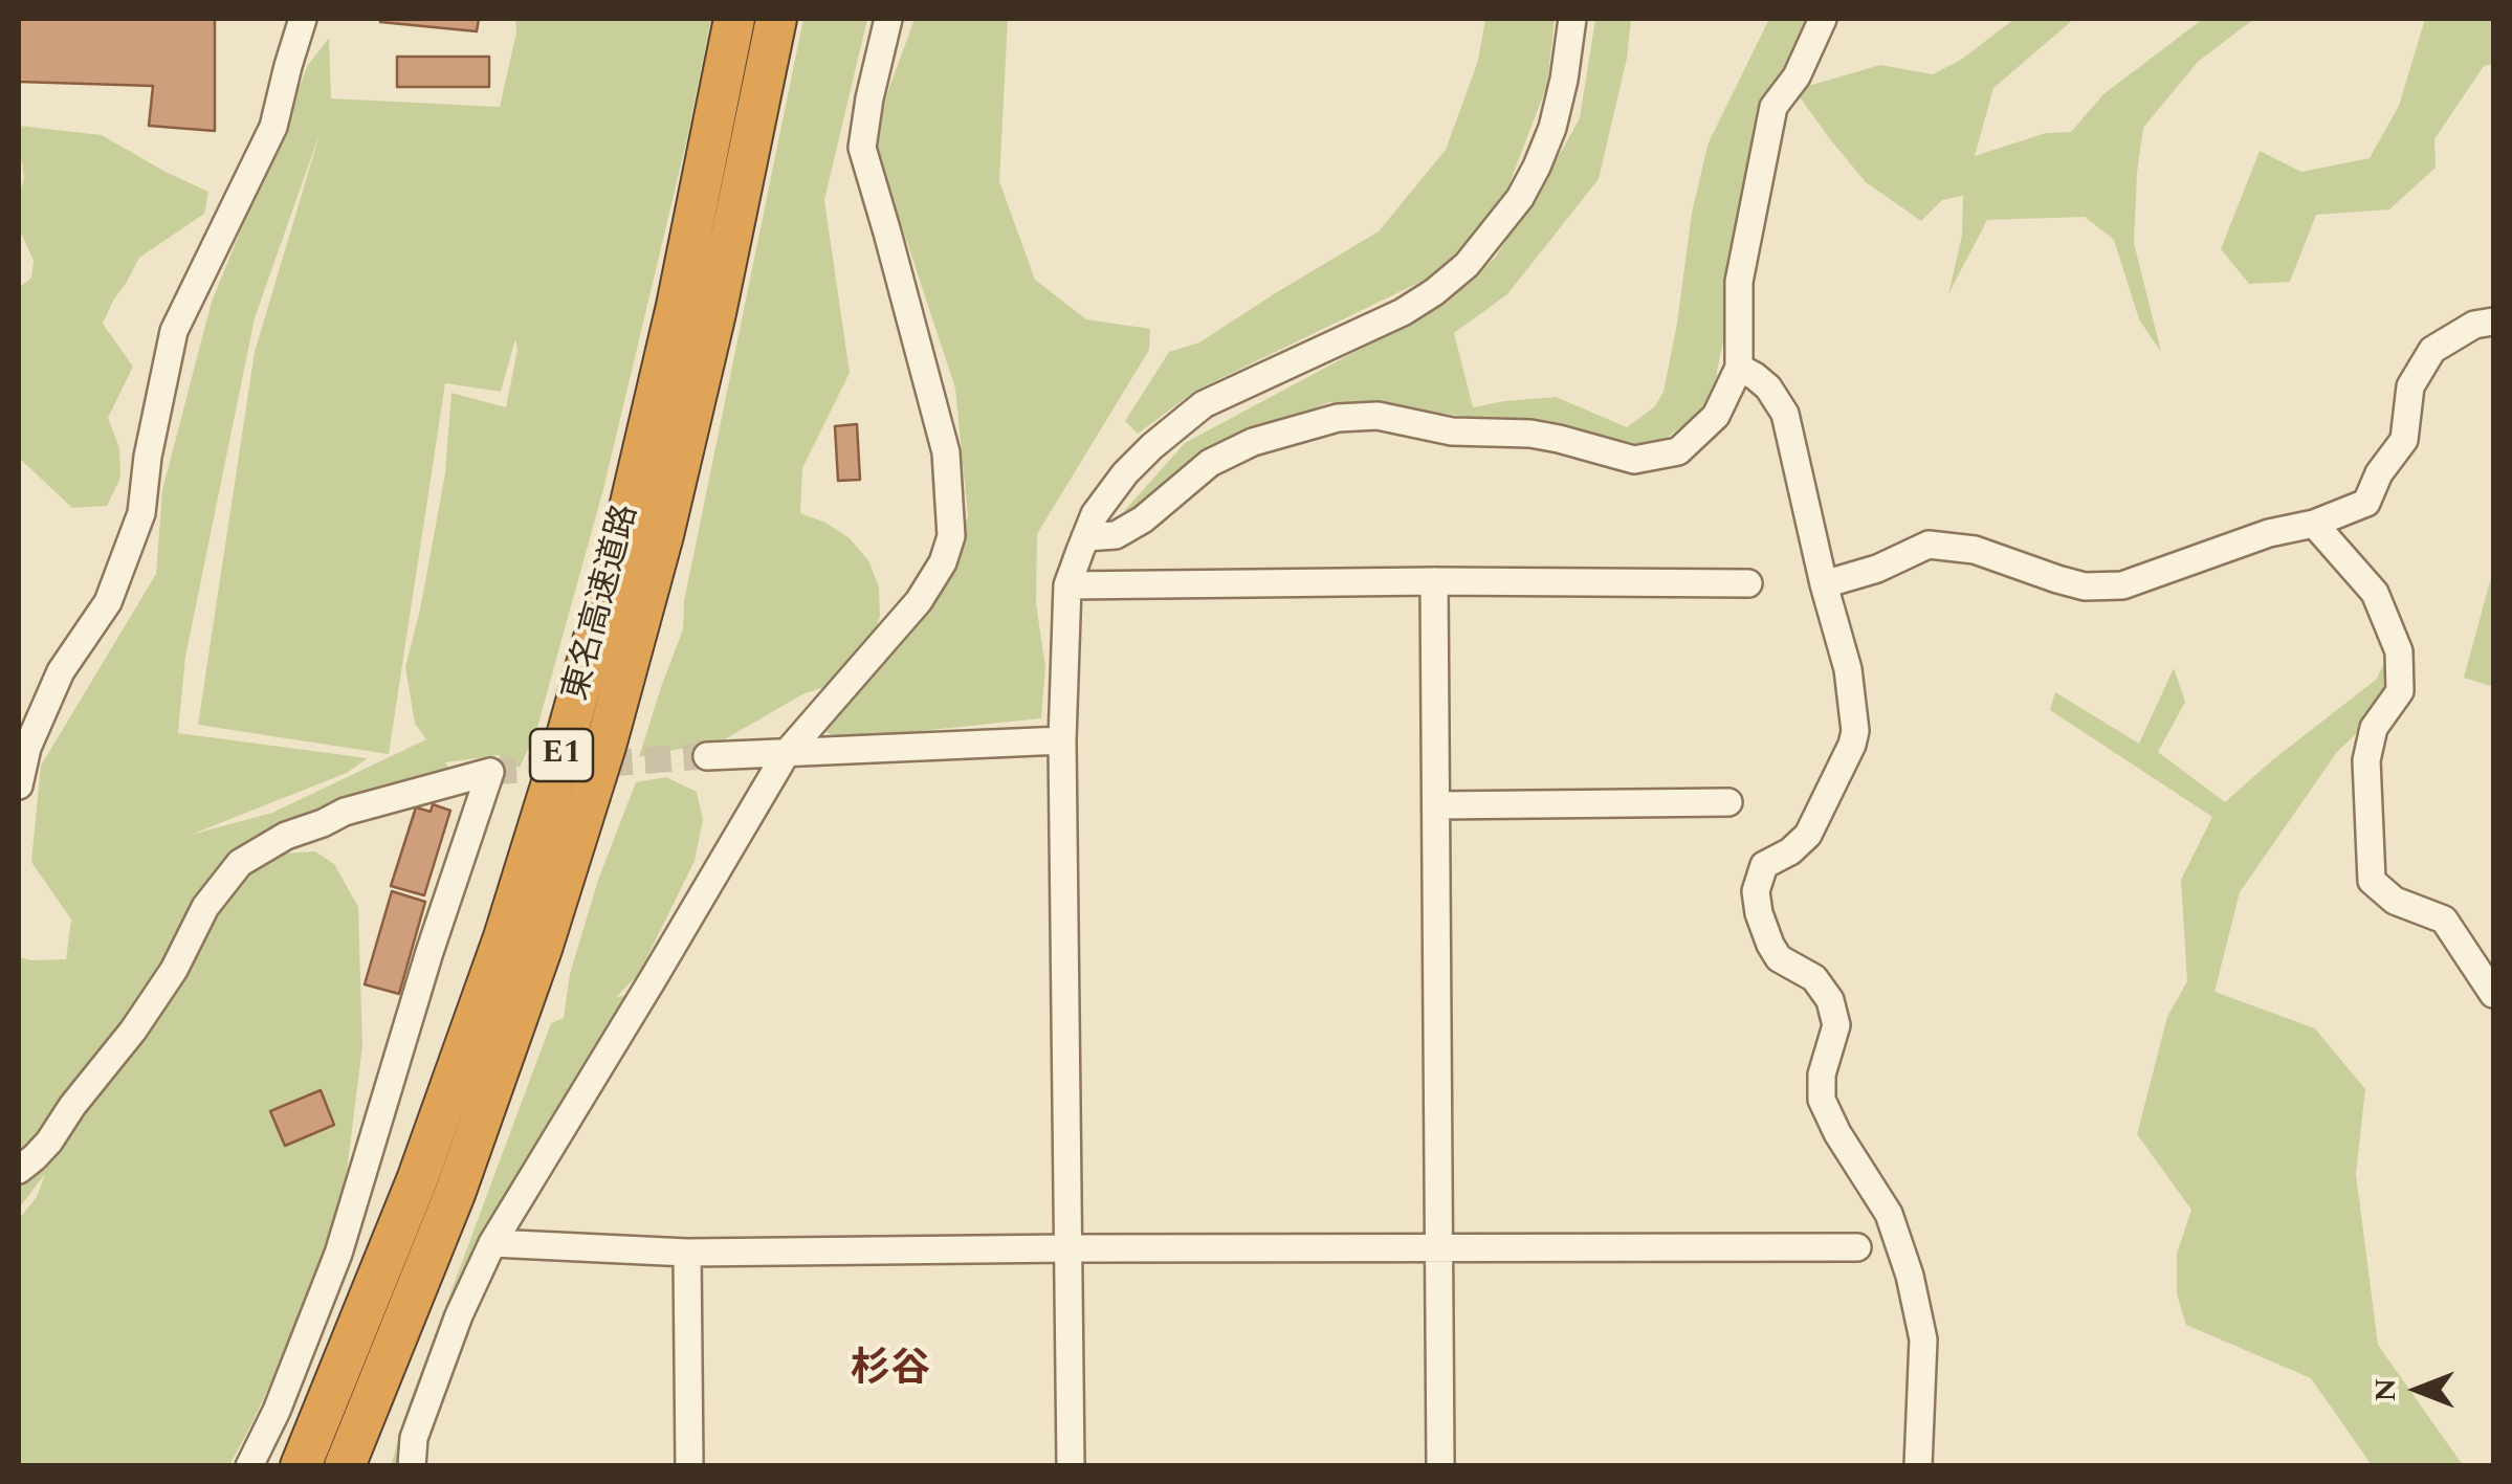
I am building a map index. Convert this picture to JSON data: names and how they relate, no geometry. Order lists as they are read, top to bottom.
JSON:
{
  "streets": {
    "highway": ["東名高速道路", "E1"]
  },
  "districts": ["杉谷"],
  "north": "left"
}
